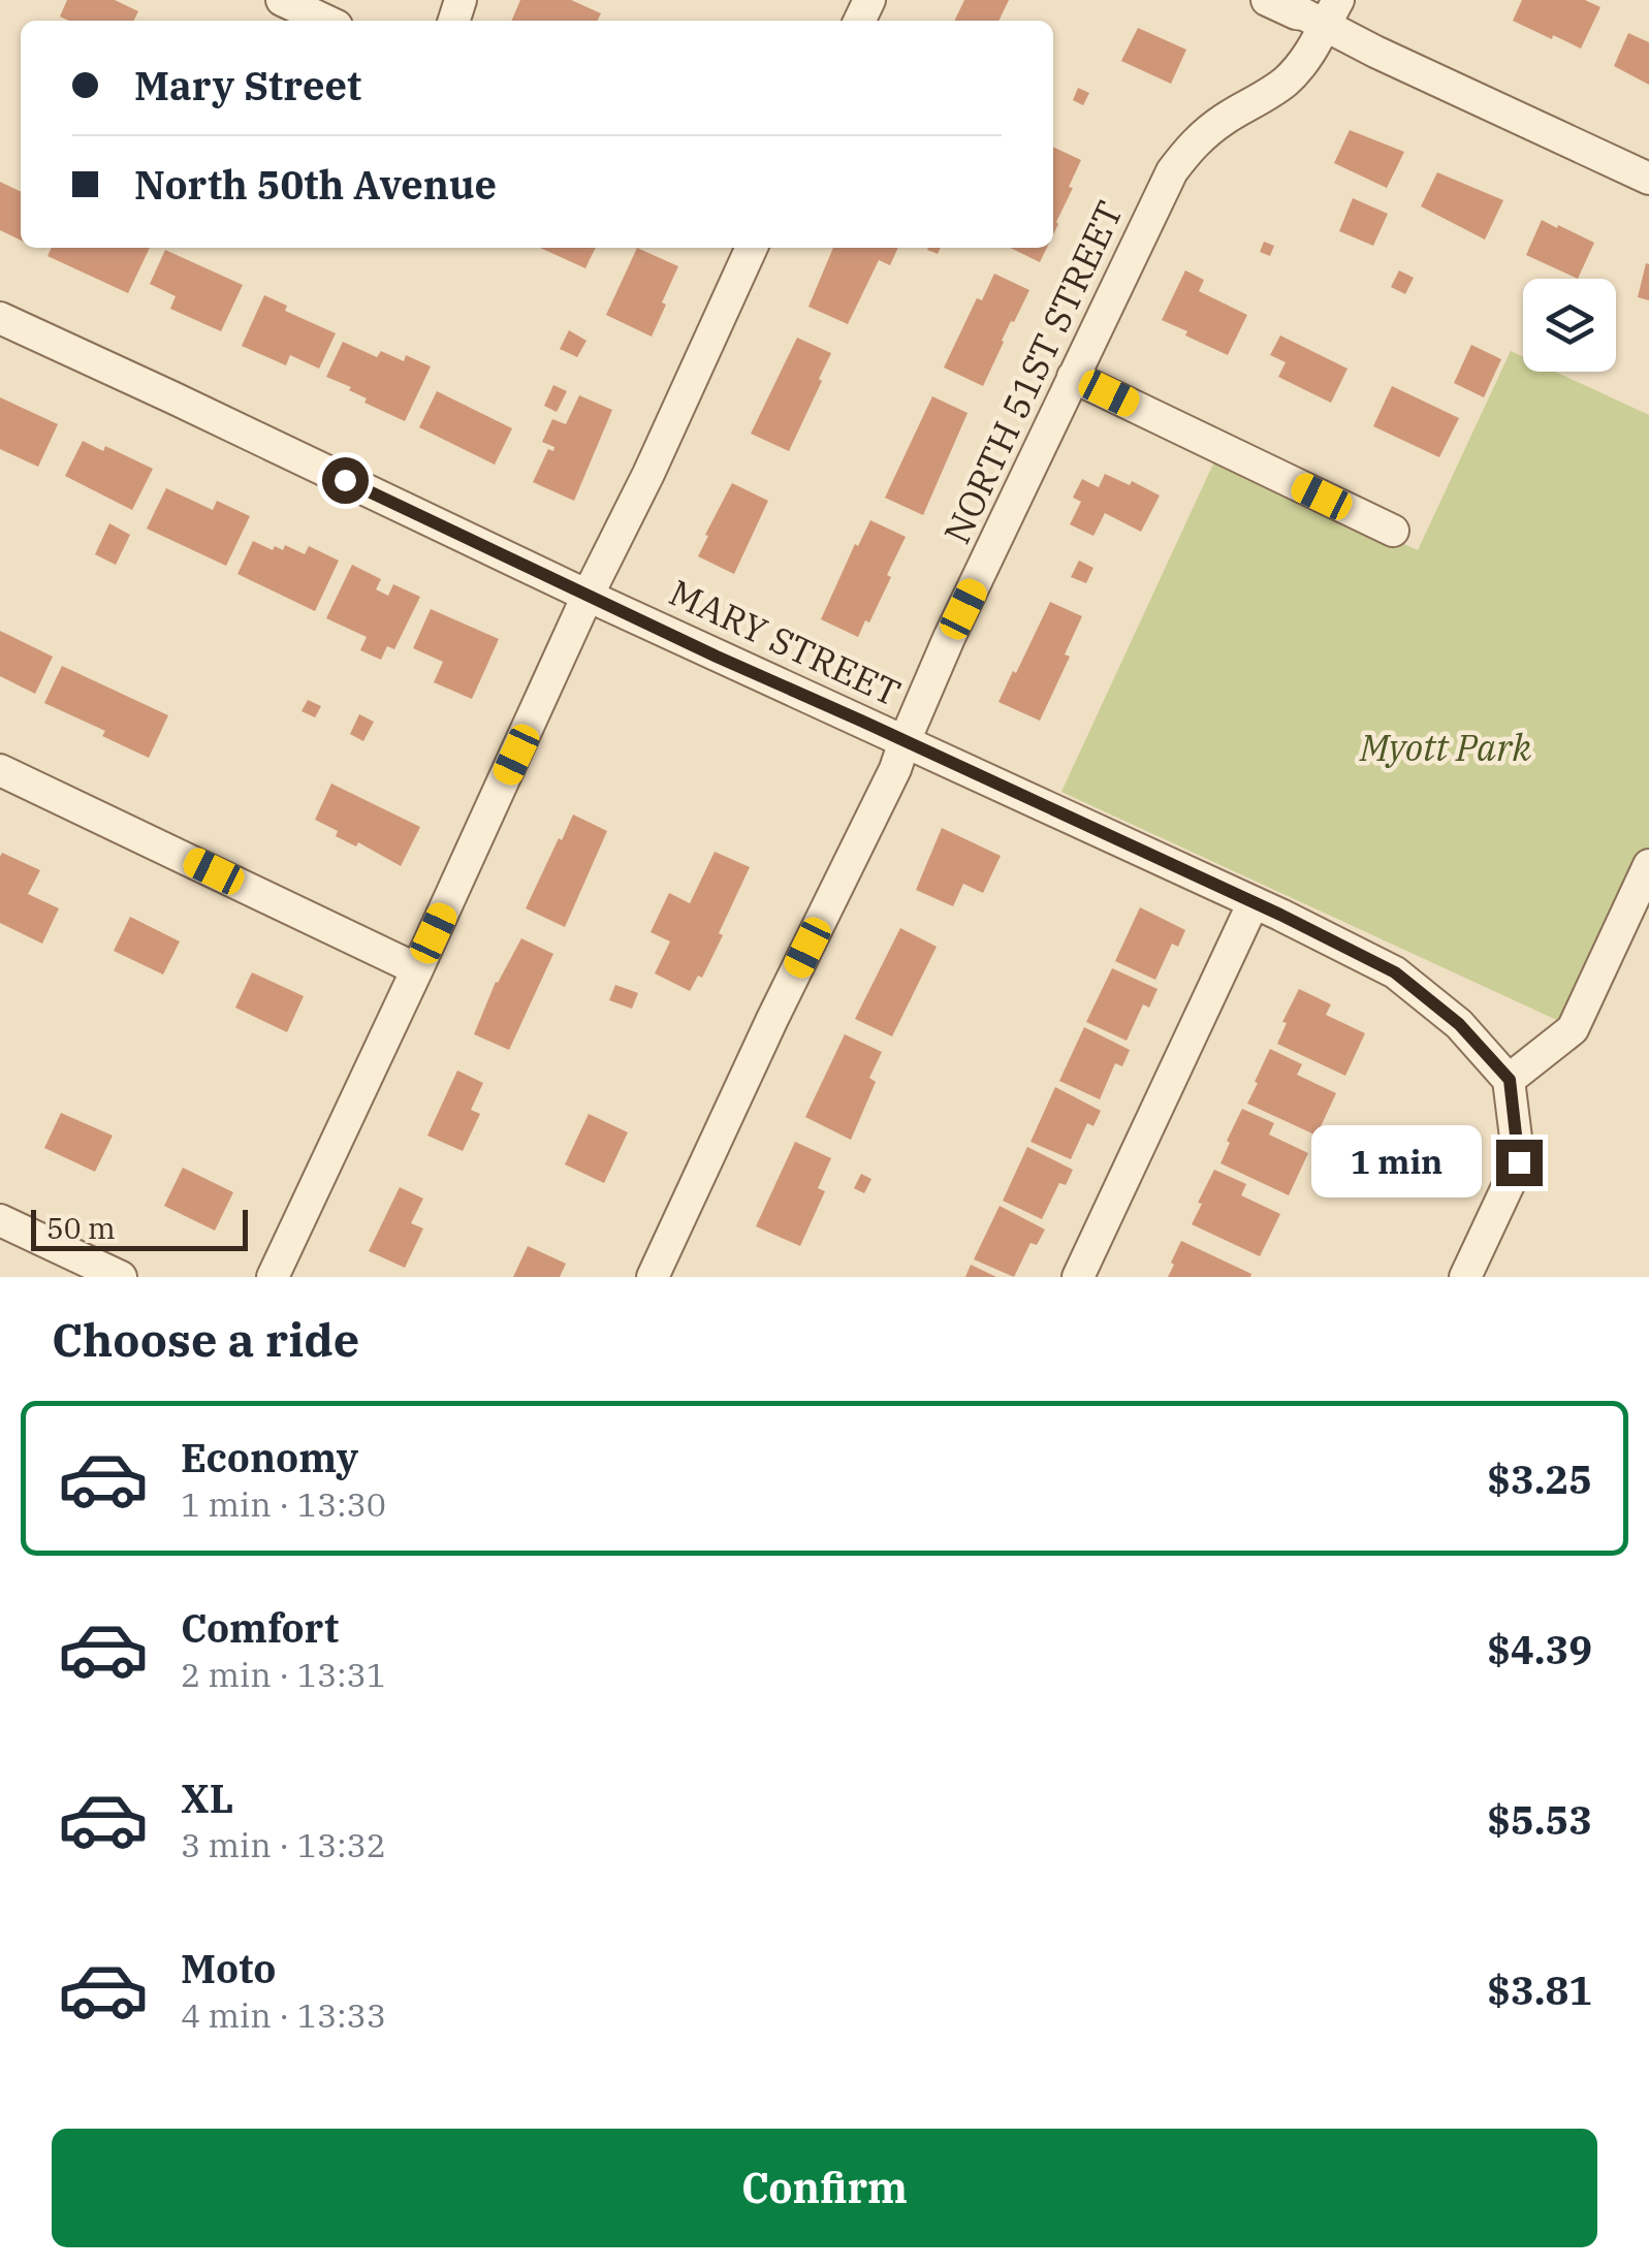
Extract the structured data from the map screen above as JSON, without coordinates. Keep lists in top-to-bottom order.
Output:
{
  "streets": {
    "street": ["NORTH 51ST STREET", "MARY STREET"]
  },
  "crossings": [
    ["NORTH 51ST STREET", "MARY STREET"]
  ],
  "parks": ["Myott Park"],
  "scale_bar": "50 m",
  "page": {
    "banner": ["Mary Street", "North 50th Avenue"],
    "bubble": "1 min",
    "scale": "50 m",
    "heading": "Choose a ride",
    "list": [
      {
        "name": "Economy",
        "note": "1 min · 13:30",
        "value": "$3.25"
      },
      {
        "name": "Comfort",
        "note": "2 min · 13:31",
        "value": "$4.39"
      },
      {
        "name": "XL",
        "note": "3 min · 13:32",
        "value": "$5.53"
      },
      {
        "name": "Moto",
        "note": "4 min · 13:33",
        "value": "$3.81"
      }
    ],
    "buttons": "Confirm"
  }
}
